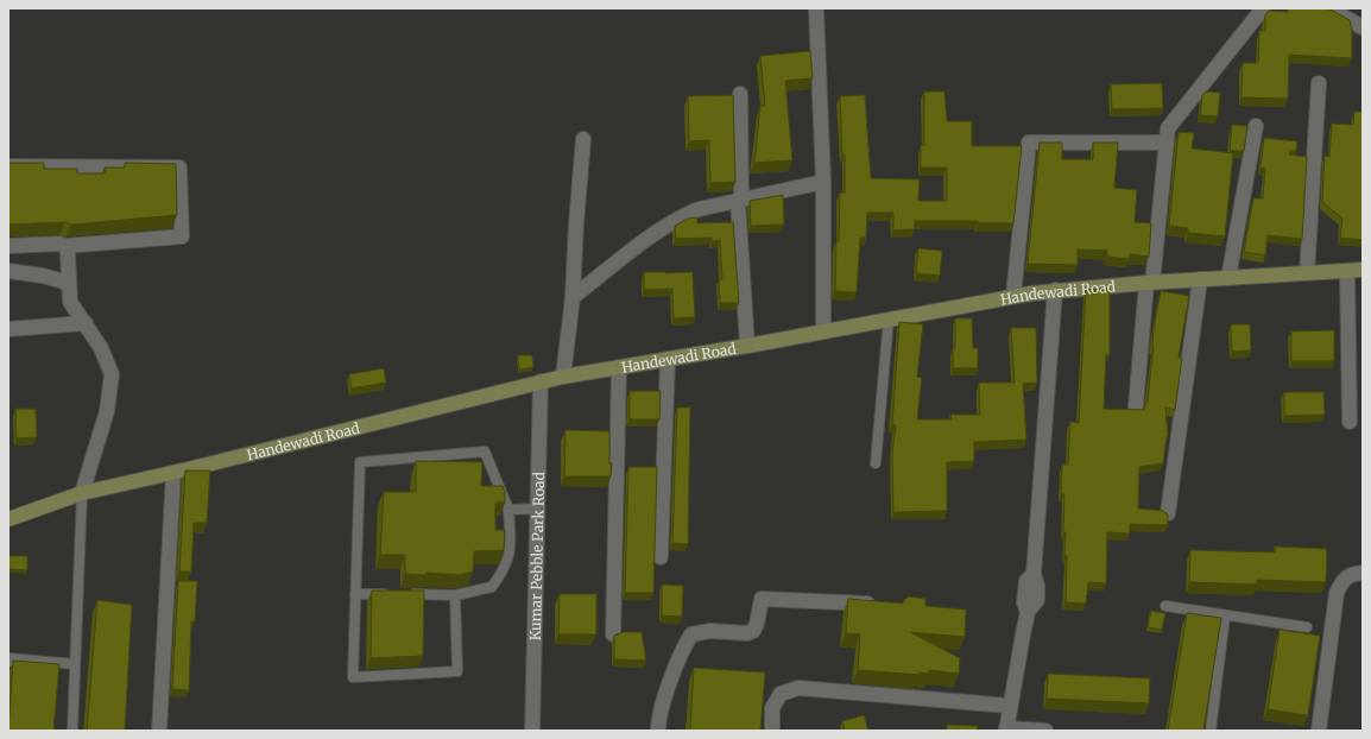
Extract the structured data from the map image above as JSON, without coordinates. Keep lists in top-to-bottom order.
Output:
{
  "streets": {
    "main road": ["Handewadi Road"],
    "street": ["Kumar Pebble Park Road"]
  },
  "crossings": [
    ["Handewadi Road", "Kumar Pebble Park Road"]
  ]
}
